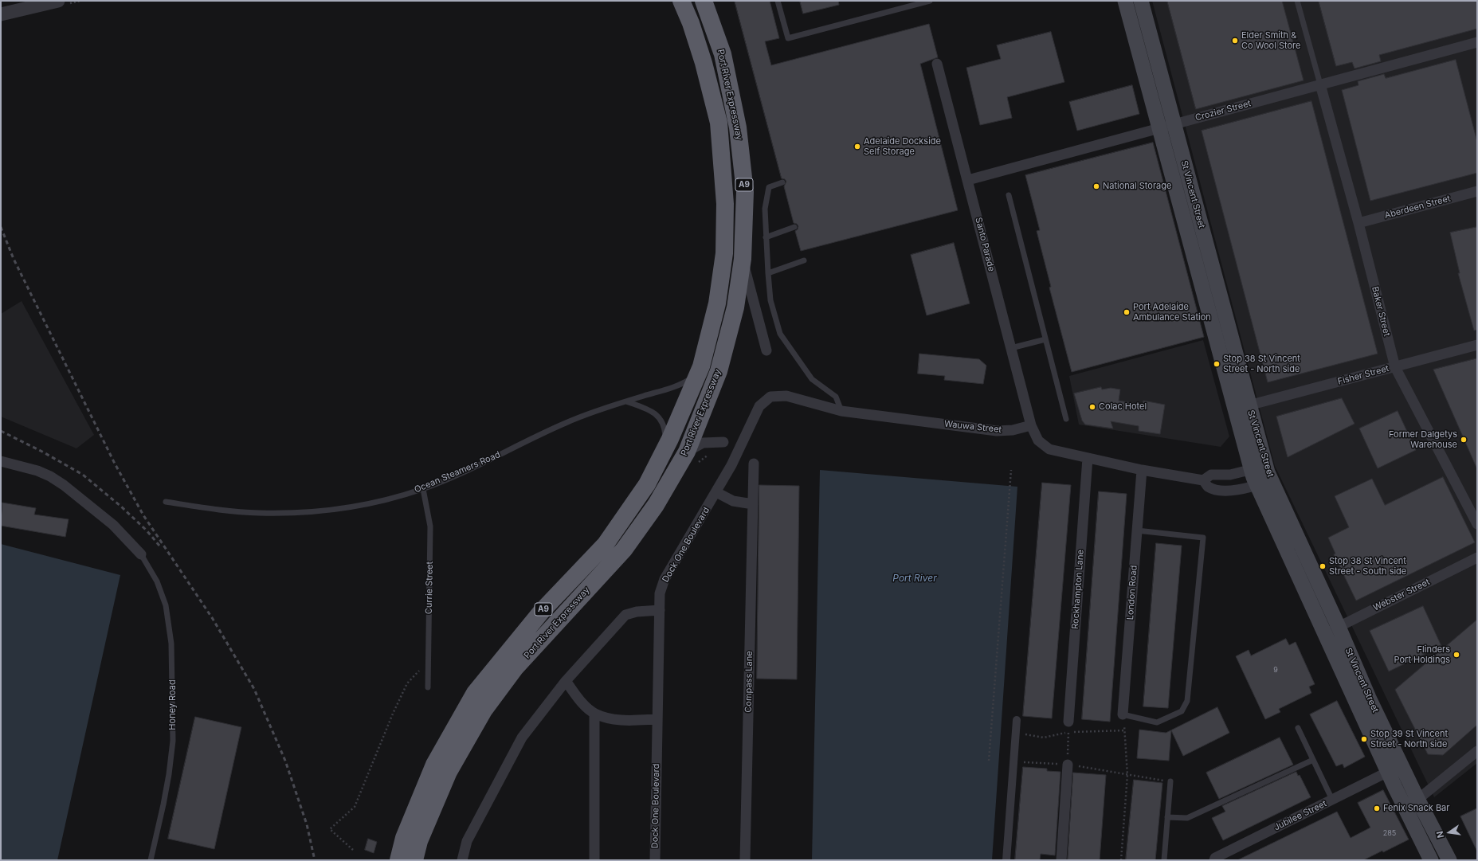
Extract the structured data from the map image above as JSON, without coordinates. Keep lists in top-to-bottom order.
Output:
{
  "streets": {
    "highway": ["Port River Expressway", "A9"],
    "main road": ["St Vincent Street"],
    "street": [
      "Crozier Street",
      "Aberdeen Street",
      "Santo Parade",
      "Baker Street",
      "Fisher Street",
      "Wauwa Street",
      "Dock One Boulevard",
      "Rockhampton Lane",
      "London Road",
      "Webster Street",
      "Compass Lane",
      "Jubilee Street"
    ],
    "lane": ["Ocean Steamers Road", "Currie Street", "Honey Road"]
  },
  "crossings": [
    ["Port River Expressway", "Ocean Steamers Road"],
    ["Crozier Street", "St Vincent Street"],
    ["Crozier Street", "Santo Parade"],
    ["Crozier Street", "Baker Street"],
    ["St Vincent Street", "Fisher Street"],
    ["St Vincent Street", "Webster Street"],
    ["St Vincent Street", "Jubilee Street"],
    ["Aberdeen Street", "Baker Street"],
    ["Santo Parade", "Wauwa Street"],
    ["Baker Street", "Fisher Street"],
    ["Wauwa Street", "Dock One Boulevard"],
    ["Ocean Steamers Road", "Currie Street"]
  ],
  "water": ["Port River"],
  "places": [
    "Elder Smith & Co Wool Store",
    "Adelaide Dockside Self Storage",
    "National Storage",
    "Port Adelaide Ambulance Station",
    "Stop 38 St Vincent Street - North side",
    "Colac Hotel",
    "Former Dalgetys Warehouse",
    "Stop 38 St Vincent Street - South side",
    "Flinders Port Holdings",
    "Stop 39 St Vincent Street - North side",
    "Fenix Snack Bar"
  ],
  "house_numbers": ["9", "285"],
  "north": "left"
}
